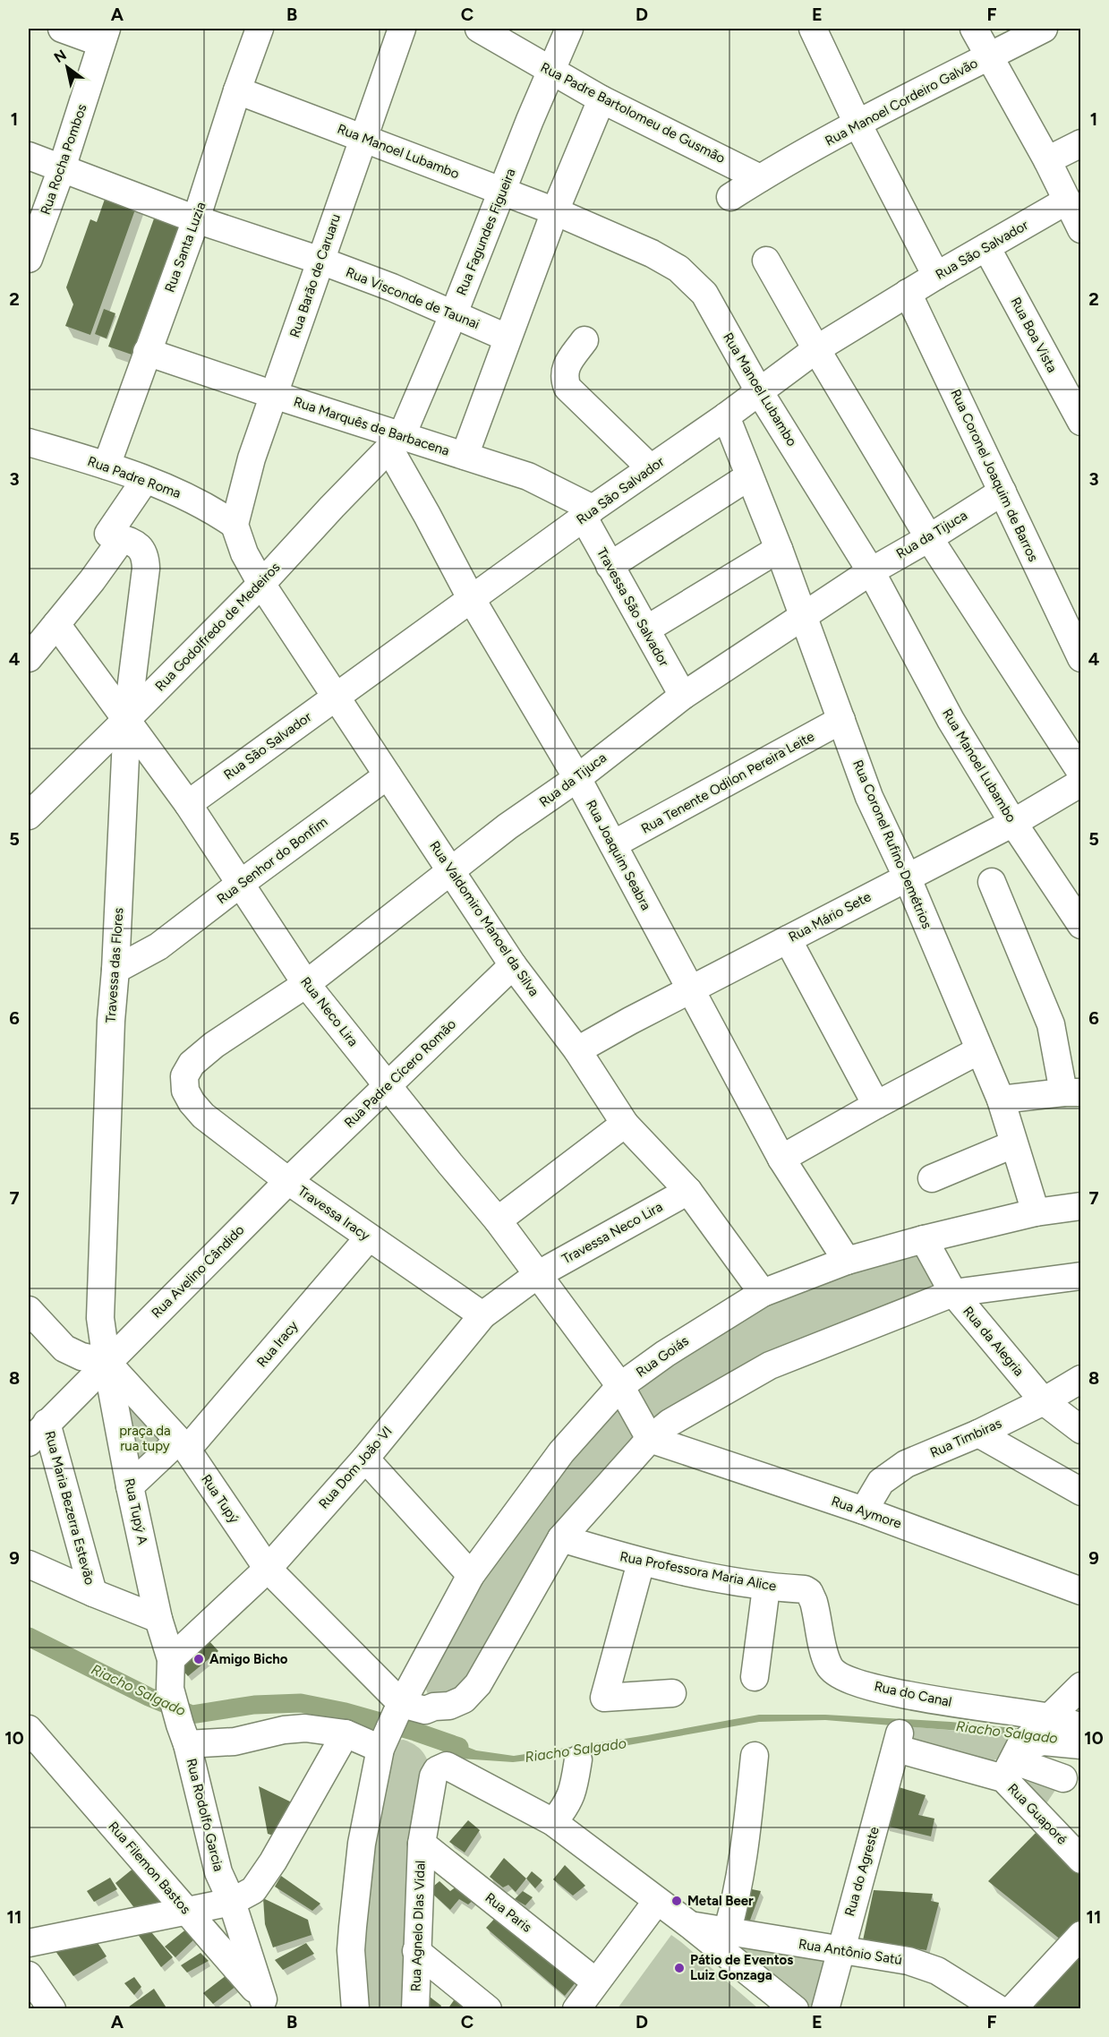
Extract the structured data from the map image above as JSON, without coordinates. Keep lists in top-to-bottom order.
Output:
{
  "streets": {
    "street": [
      "Rua Manoel Cordeiro Galvão",
      "Rua Padre Bartolomeu de Gusmão",
      "Rua Manoel Lubambo",
      "Rua Rocha Pombos",
      "Rua Fagundes Figueira",
      "Rua Santa Luzia",
      "Rua São Salvador",
      "Rua Barão de Caruaru",
      "Rua Visconde de Taunai",
      "Rua Boa Vista",
      "Rua Marquês de Barbacena",
      "Rua Coronel Joaquim de Barros",
      "Rua Padre Roma",
      "Rua da Tijuca",
      "Travessa São Salvador",
      "Rua Godolfredo de Medeiros",
      "Rua Tenente Odilon Pereira Leite",
      "Rua Coronel Rufino Demétrios",
      "Rua Joaquim Seabra",
      "Rua Senhor do Bonfim",
      "Rua Mário Sete",
      "Rua Valdomiro Manoel da Silva",
      "Travessa das Flores",
      "Rua Neco Lira",
      "Rua Padre Cícero Romão",
      "Travessa Iracy",
      "Travessa Neco Lira",
      "Rua Avelino Cândido",
      "Rua da Alegria",
      "Rua Iracy",
      "Rua Goiás",
      "Rua Timbiras",
      "Rua Dom João VI",
      "Rua Tupý",
      "Rua Maria Bezerra Estevão",
      "Rua Tupý A",
      "Rua Aymore",
      "Rua Professora Maria Alice",
      "Rua do Canal",
      "Rua Guaporé",
      "Rua Rodolfo Garcia",
      "Rua Filemon Bastos",
      "Rua do Agreste",
      "Rua Paris",
      "Rua Agnelo DIas Vidal",
      "Rua Antônio Satú"
    ]
  },
  "crossings": [
    ["Rua Manoel Cordeiro Galvão", "Rua Padre Bartolomeu de Gusmão"],
    ["Rua Padre Bartolomeu de Gusmão", "Rua Fagundes Figueira"],
    ["Rua Manoel Lubambo", "Rua Fagundes Figueira"],
    ["Rua Manoel Lubambo", "Rua Santa Luzia"],
    ["Rua Manoel Lubambo", "Rua São Salvador"],
    ["Rua Manoel Lubambo", "Rua Barão de Caruaru"],
    ["Rua Manoel Lubambo", "Rua da Tijuca"],
    ["Rua Manoel Lubambo", "Rua Mário Sete"],
    ["Rua Rocha Pombos", "Rua Visconde de Taunai"],
    ["Rua Fagundes Figueira", "Rua Visconde de Taunai"],
    ["Rua Fagundes Figueira", "Rua Marquês de Barbacena"],
    ["Rua Fagundes Figueira", "Rua Godolfredo de Medeiros"],
    ["Rua Fagundes Figueira", "Rua Joaquim Seabra"],
    ["Rua Santa Luzia", "Rua Visconde de Taunai"],
    ["Rua Santa Luzia", "Rua Marquês de Barbacena"],
    ["Rua Santa Luzia", "Rua Padre Roma"],
    ["Rua São Salvador", "Rua Boa Vista"],
    ["Rua São Salvador", "Rua Marquês de Barbacena"],
    ["Rua São Salvador", "Rua Coronel Joaquim de Barros"],
    ["Rua São Salvador", "Travessa São Salvador"],
    ["Rua São Salvador", "Rua Coronel Rufino Demétrios"],
    ["Rua São Salvador", "Rua Joaquim Seabra"],
    ["Rua São Salvador", "Rua Valdomiro Manoel da Silva"],
    ["Rua São Salvador", "Rua Neco Lira"],
    ["Rua Barão de Caruaru", "Rua Visconde de Taunai"],
    ["Rua Barão de Caruaru", "Rua Marquês de Barbacena"],
    ["Rua Barão de Caruaru", "Rua Padre Roma"],
    ["Rua Barão de Caruaru", "Rua Valdomiro Manoel da Silva"],
    ["Rua Marquês de Barbacena", "Travessa São Salvador"],
    ["Rua Marquês de Barbacena", "Rua Godolfredo de Medeiros"],
    ["Rua Marquês de Barbacena", "Rua Joaquim Seabra"],
    ["Rua Coronel Joaquim de Barros", "Rua da Tijuca"],
    ["Rua Padre Roma", "Rua Valdomiro Manoel da Silva"],
    ["Rua da Tijuca", "Travessa São Salvador"],
    ["Rua da Tijuca", "Rua Coronel Rufino Demétrios"],
    ["Rua da Tijuca", "Rua Joaquim Seabra"],
    ["Rua da Tijuca", "Rua Valdomiro Manoel da Silva"],
    ["Rua da Tijuca", "Rua Neco Lira"],
    ["Rua da Tijuca", "Travessa Iracy"],
    ["Rua Godolfredo de Medeiros", "Rua Joaquim Seabra"],
    ["Rua Godolfredo de Medeiros", "Rua Valdomiro Manoel da Silva"],
    ["Rua Godolfredo de Medeiros", "Travessa das Flores"],
    ["Rua Godolfredo de Medeiros", "Rua Neco Lira"],
    ["Rua Tenente Odilon Pereira Leite", "Rua Coronel Rufino Demétrios"],
    ["Rua Tenente Odilon Pereira Leite", "Rua Joaquim Seabra"],
    ["Rua Coronel Rufino Demétrios", "Rua Mário Sete"],
    ["Rua Coronel Rufino Demétrios", "Rua Goiás"],
    ["Rua Joaquim Seabra", "Rua Mário Sete"],
    ["Rua Joaquim Seabra", "Rua Goiás"],
    ["Rua Senhor do Bonfim", "Rua Valdomiro Manoel da Silva"],
    ["Rua Senhor do Bonfim", "Travessa das Flores"],
    ["Rua Senhor do Bonfim", "Rua Neco Lira"],
    ["Rua Mário Sete", "Rua Valdomiro Manoel da Silva"],
    ["Rua Valdomiro Manoel da Silva", "Rua Padre Cícero Romão"],
    ["Rua Valdomiro Manoel da Silva", "Travessa Neco Lira"],
    ["Rua Valdomiro Manoel da Silva", "Rua Goiás"],
    ["Travessa das Flores", "Rua Neco Lira"],
    ["Travessa das Flores", "Rua Avelino Cândido"],
    ["Travessa das Flores", "Rua Tupý"],
    ["Travessa das Flores", "Rua Tupý A"],
    ["Rua Neco Lira", "Rua Padre Cícero Romão"],
    ["Rua Neco Lira", "Travessa Neco Lira"],
    ["Rua Neco Lira", "Rua Goiás"],
    ["Rua Neco Lira", "Rua Dom João VI"],
    ["Rua Neco Lira", "Rua Aymore"],
    ["Rua Padre Cícero Romão", "Travessa Iracy"],
    ["Rua Padre Cícero Romão", "Rua Avelino Cândido"],
    ["Travessa Iracy", "Rua Avelino Cândido"],
    ["Travessa Iracy", "Rua Iracy"],
    ["Travessa Iracy", "Rua Dom João VI"],
    ["Travessa Neco Lira", "Rua Dom João VI"],
    ["Rua Avelino Cândido", "Rua Tupý"],
    ["Rua Avelino Cândido", "Rua Maria Bezerra Estevão"],
    ["Rua Avelino Cândido", "Rua Tupý A"],
    ["Rua da Alegria", "Rua Goiás"],
    ["Rua da Alegria", "Rua Timbiras"],
    ["Rua Iracy", "Rua Tupý"],
    ["Rua Iracy", "Rua Tupý A"],
    ["Rua Goiás", "Rua Tupý"],
    ["Rua Timbiras", "Rua Aymore"],
    ["Rua Dom João VI", "Rua Tupý"],
    ["Rua Dom João VI", "Rua Tupý A"],
    ["Rua Dom João VI", "Rua Rodolfo Garcia"],
    ["Rua Tupý", "Rua Tupý A"],
    ["Rua Tupý A", "Rua Rodolfo Garcia"],
    ["Rua Professora Maria Alice", "Rua do Canal"],
    ["Rua Guaporé", "Rua do Agreste"],
    ["Rua Rodolfo Garcia", "Rua Filemon Bastos"],
    ["Rua do Agreste", "Rua Antônio Satú"],
    ["Rua Paris", "Rua Agnelo DIas Vidal"]
  ],
  "water": ["Riacho Salgado"],
  "parks": ["praça da rua tupy"],
  "places": ["Amigo Bicho", "Metal Beer", "Pátio de Eventos Luiz Gonzaga"],
  "north": "top left",
  "grid": {
    "columns": [
      "A",
      "B",
      "C",
      "D",
      "E",
      "F"
    ],
    "rows": [
      "1",
      "2",
      "3",
      "4",
      "5",
      "6",
      "7",
      "8",
      "9",
      "10",
      "11"
    ]
  }
}
